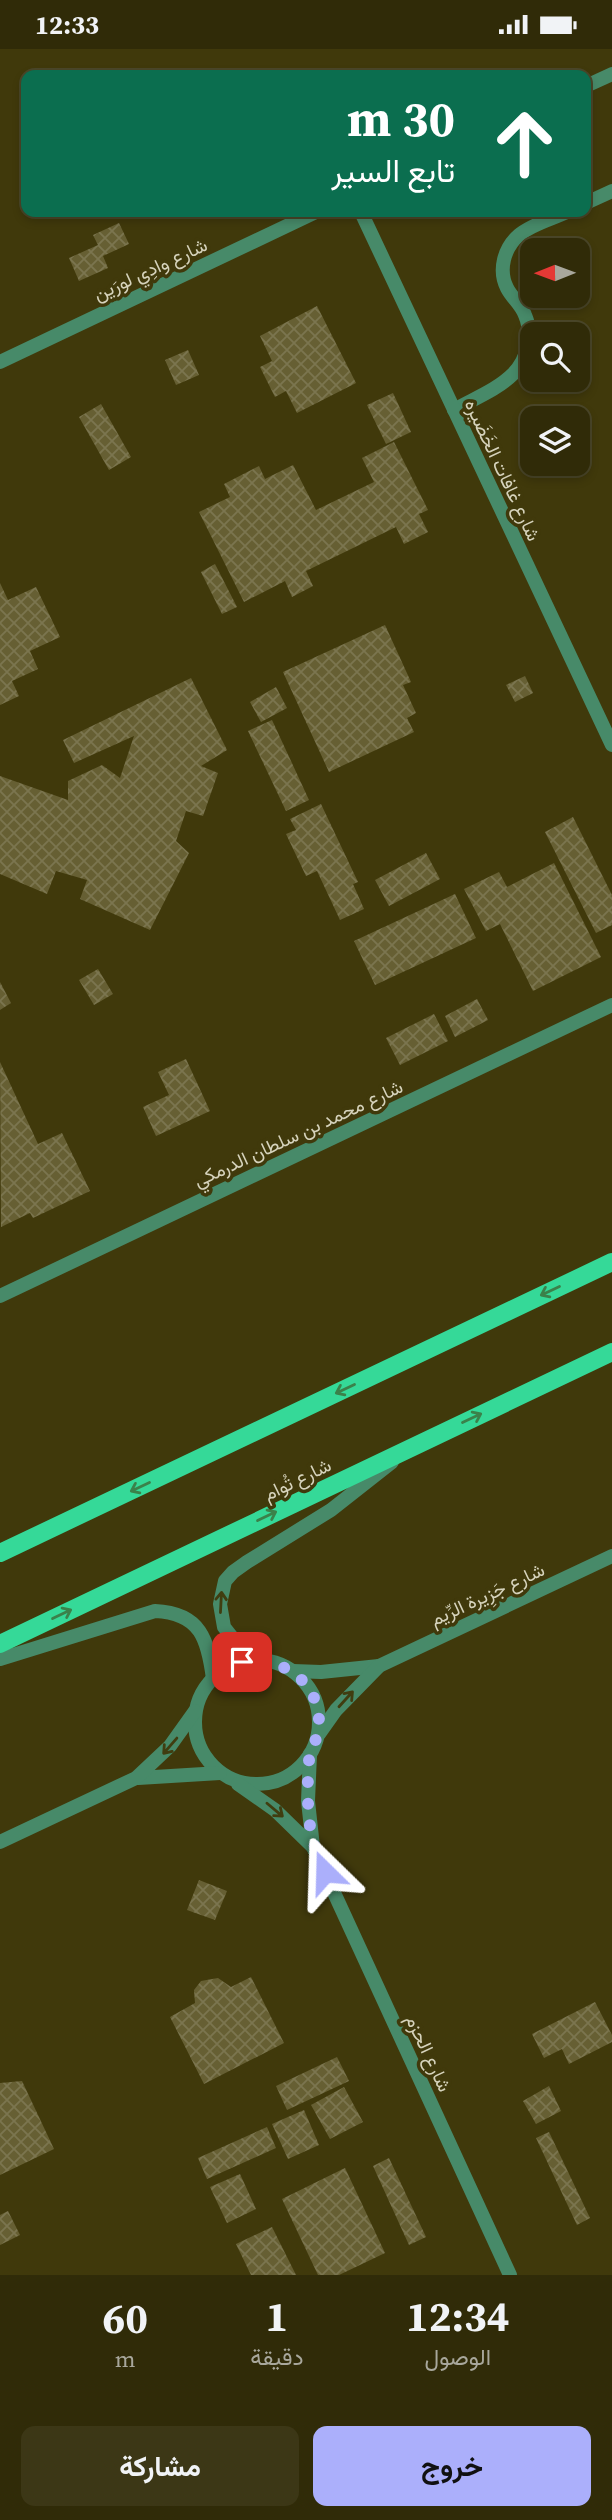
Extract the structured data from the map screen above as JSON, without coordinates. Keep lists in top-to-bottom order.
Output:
{
  "streets": {
    "main road": ["شارع تُوام"],
    "street": [
      "شارع وادِي لورَين",
      "شارع غافات الخَضَيره",
      "شارع محمد بن سلطان الدرمكي",
      "شارع جَزِيرة الرِّيم",
      "شارع الحزم"
    ]
  },
  "crossings": [
    ["شارع جَزِيرة الرِّيم", "شارع الحزم"]
  ],
  "north": "left",
  "page": {
    "status": "12:33",
    "turn": ["30 m", "تابع السير"],
    "eta": [
      "12:34",
      "الوصول",
      "1",
      "دقيقة",
      "60",
      "m"
    ],
    "buttons": ["خروج", "مشاركة"]
  }
}
